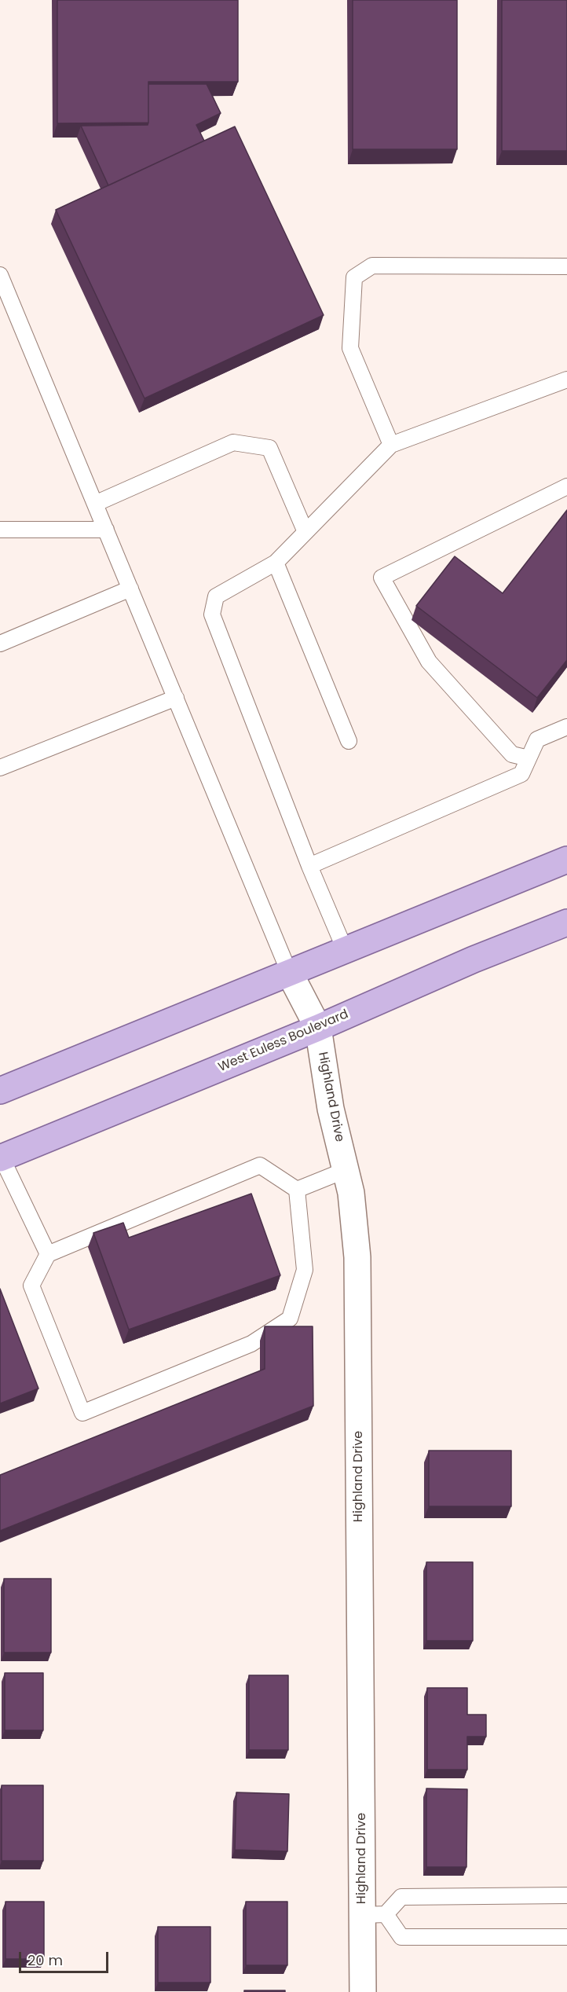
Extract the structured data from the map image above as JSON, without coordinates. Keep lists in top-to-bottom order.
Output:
{
  "streets": {
    "main road": ["West Euless Boulevard"],
    "street": ["Highland Drive"]
  },
  "crossings": [
    ["West Euless Boulevard", "Highland Drive"]
  ],
  "scale_bar": "20 m"
}
